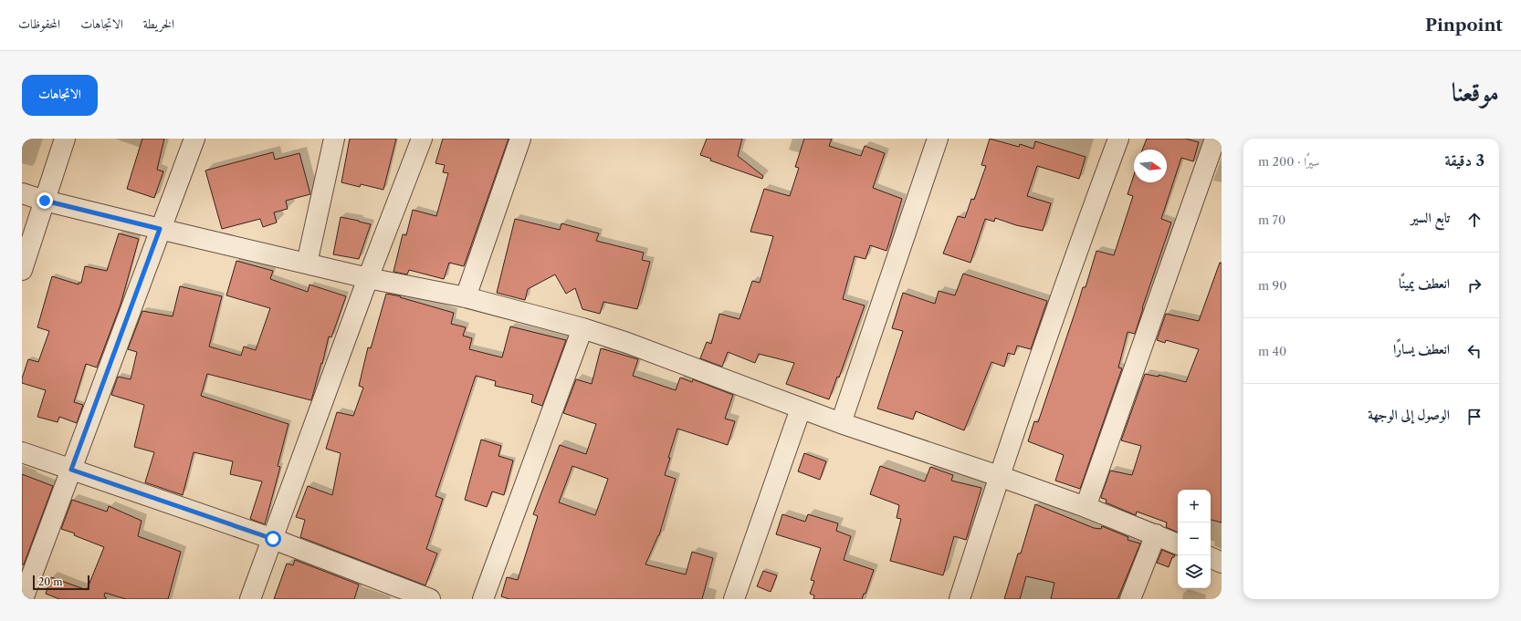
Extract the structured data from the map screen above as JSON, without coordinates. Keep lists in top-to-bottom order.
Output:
{
  "scale_bar": "20 m",
  "north": "right",
  "page": {
    "header": "Pinpoint",
    "nav": ["الخريطة", "الاتجاهات", "المحفوظات"],
    "title": "موقعنا",
    "buttons": "الاتجاهات",
    "heading": ["3 دقيقة", "سيرًا · 200 m"],
    "list": [
      ["تابع السير", "70 m"],
      ["انعطف يمينًا", "90 m"],
      ["انعطف يسارًا", "40 m"],
      "الوصول إلى الوجهة"
    ],
    "map_buttons": ["+", "−"],
    "scale": "20 m"
  }
}
